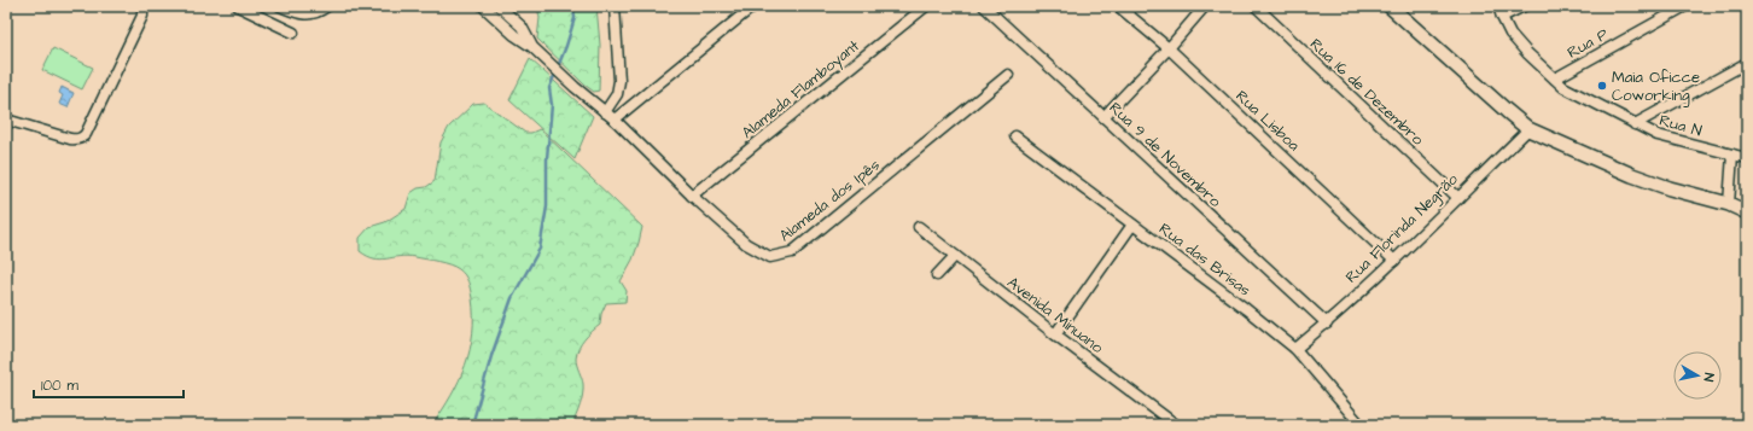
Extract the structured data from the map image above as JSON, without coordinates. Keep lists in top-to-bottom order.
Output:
{
  "streets": {
    "street": [
      "Rua P",
      "Alameda Flamboyant",
      "Rua 16 de Dezembro",
      "Rua Lisboa",
      "Rua N",
      "Rua 9 de Novembro",
      "Alameda dos Ipês",
      "Rua Florinda Negrão",
      "Rua das Brisas",
      "Avenida Minuano"
    ]
  },
  "crossings": [
    ["Rua P", "Rua N"],
    ["Alameda Flamboyant", "Alameda dos Ipês"],
    ["Rua 16 de Dezembro", "Rua Florinda Negrão"],
    ["Rua Lisboa", "Rua Florinda Negrão"],
    ["Rua 9 de Novembro", "Rua Florinda Negrão"],
    ["Rua Florinda Negrão", "Rua das Brisas"]
  ],
  "places": ["Maia Oficce Coworking"],
  "scale_bar": "100 m",
  "north": "right"
}
